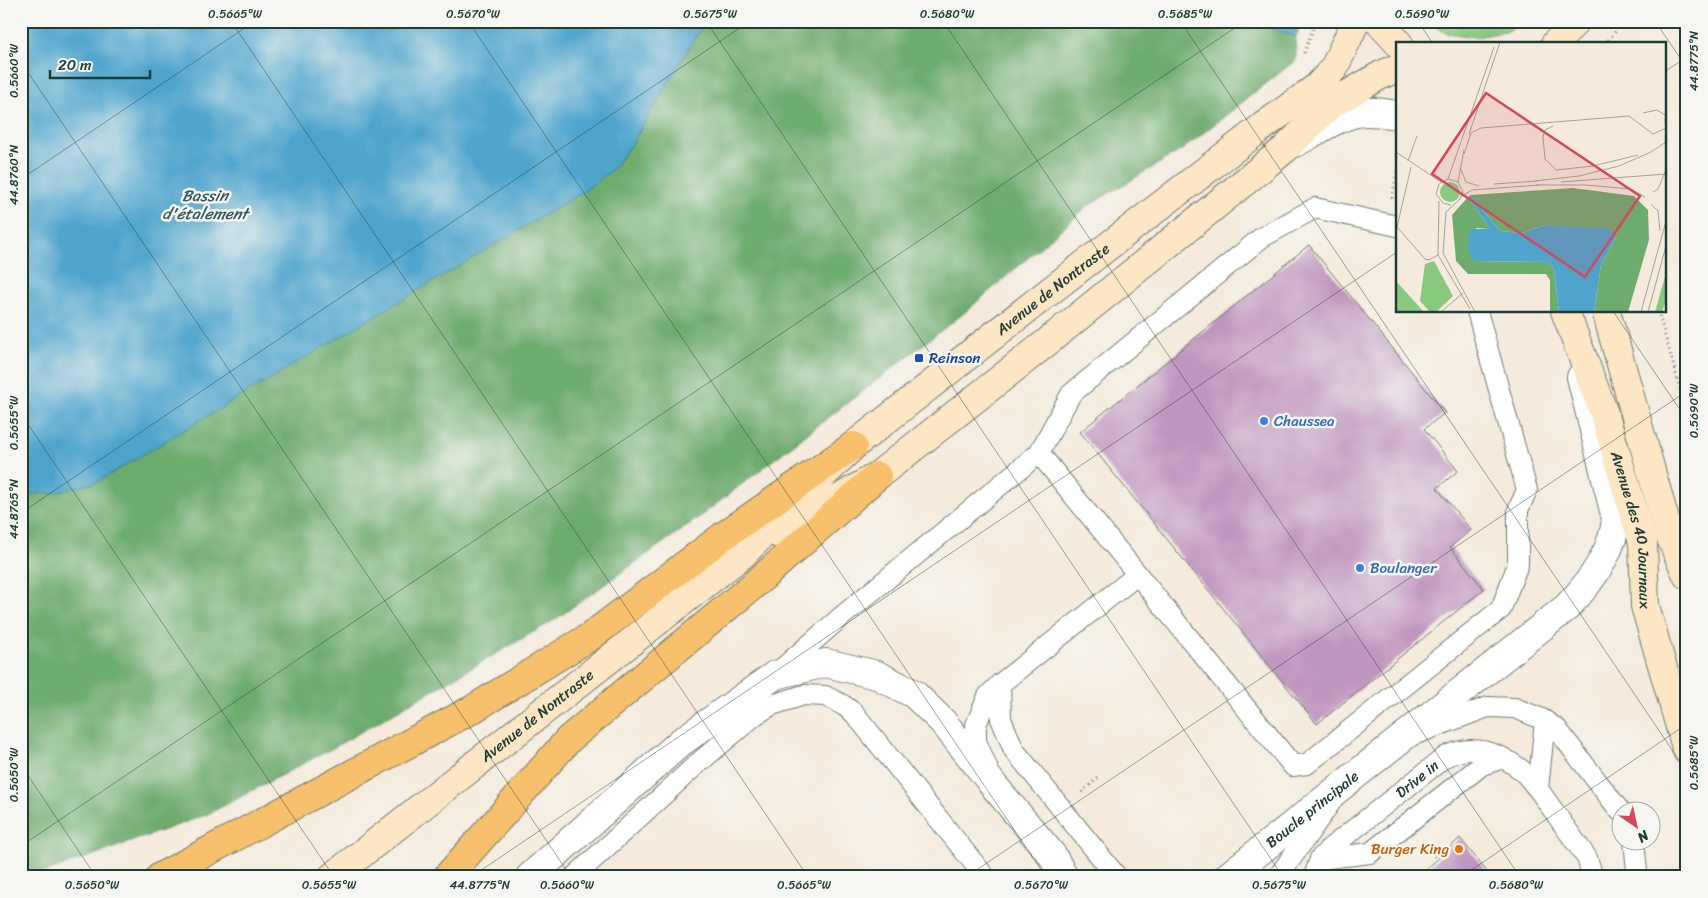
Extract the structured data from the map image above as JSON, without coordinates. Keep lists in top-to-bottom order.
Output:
{
  "streets": {
    "street": ["Avenue de Nontraste", "Avenue des 40 Journaux", "Boucle principale"],
    "lane": ["Drive in"]
  },
  "crossings": [
    ["Avenue des 40 Journaux", "Boucle principale"]
  ],
  "water": ["Bassin d'étalement"],
  "places": {
    "transit": ["Reinson"],
    "other": ["Chaussea", "Boulanger", "Burger King"]
  },
  "scale_bar": "20 m",
  "north": "bottom right",
  "coordinates": [
    "0.5665°W",
    "0.5670°W",
    "0.5675°W",
    "0.5680°W",
    "0.5685°W",
    "0.5690°W",
    "44.8775°N",
    "0.5660°W",
    "44.8760°N",
    "0.5655°W",
    "44.8765°N",
    "0.5650°W"
  ]
}
